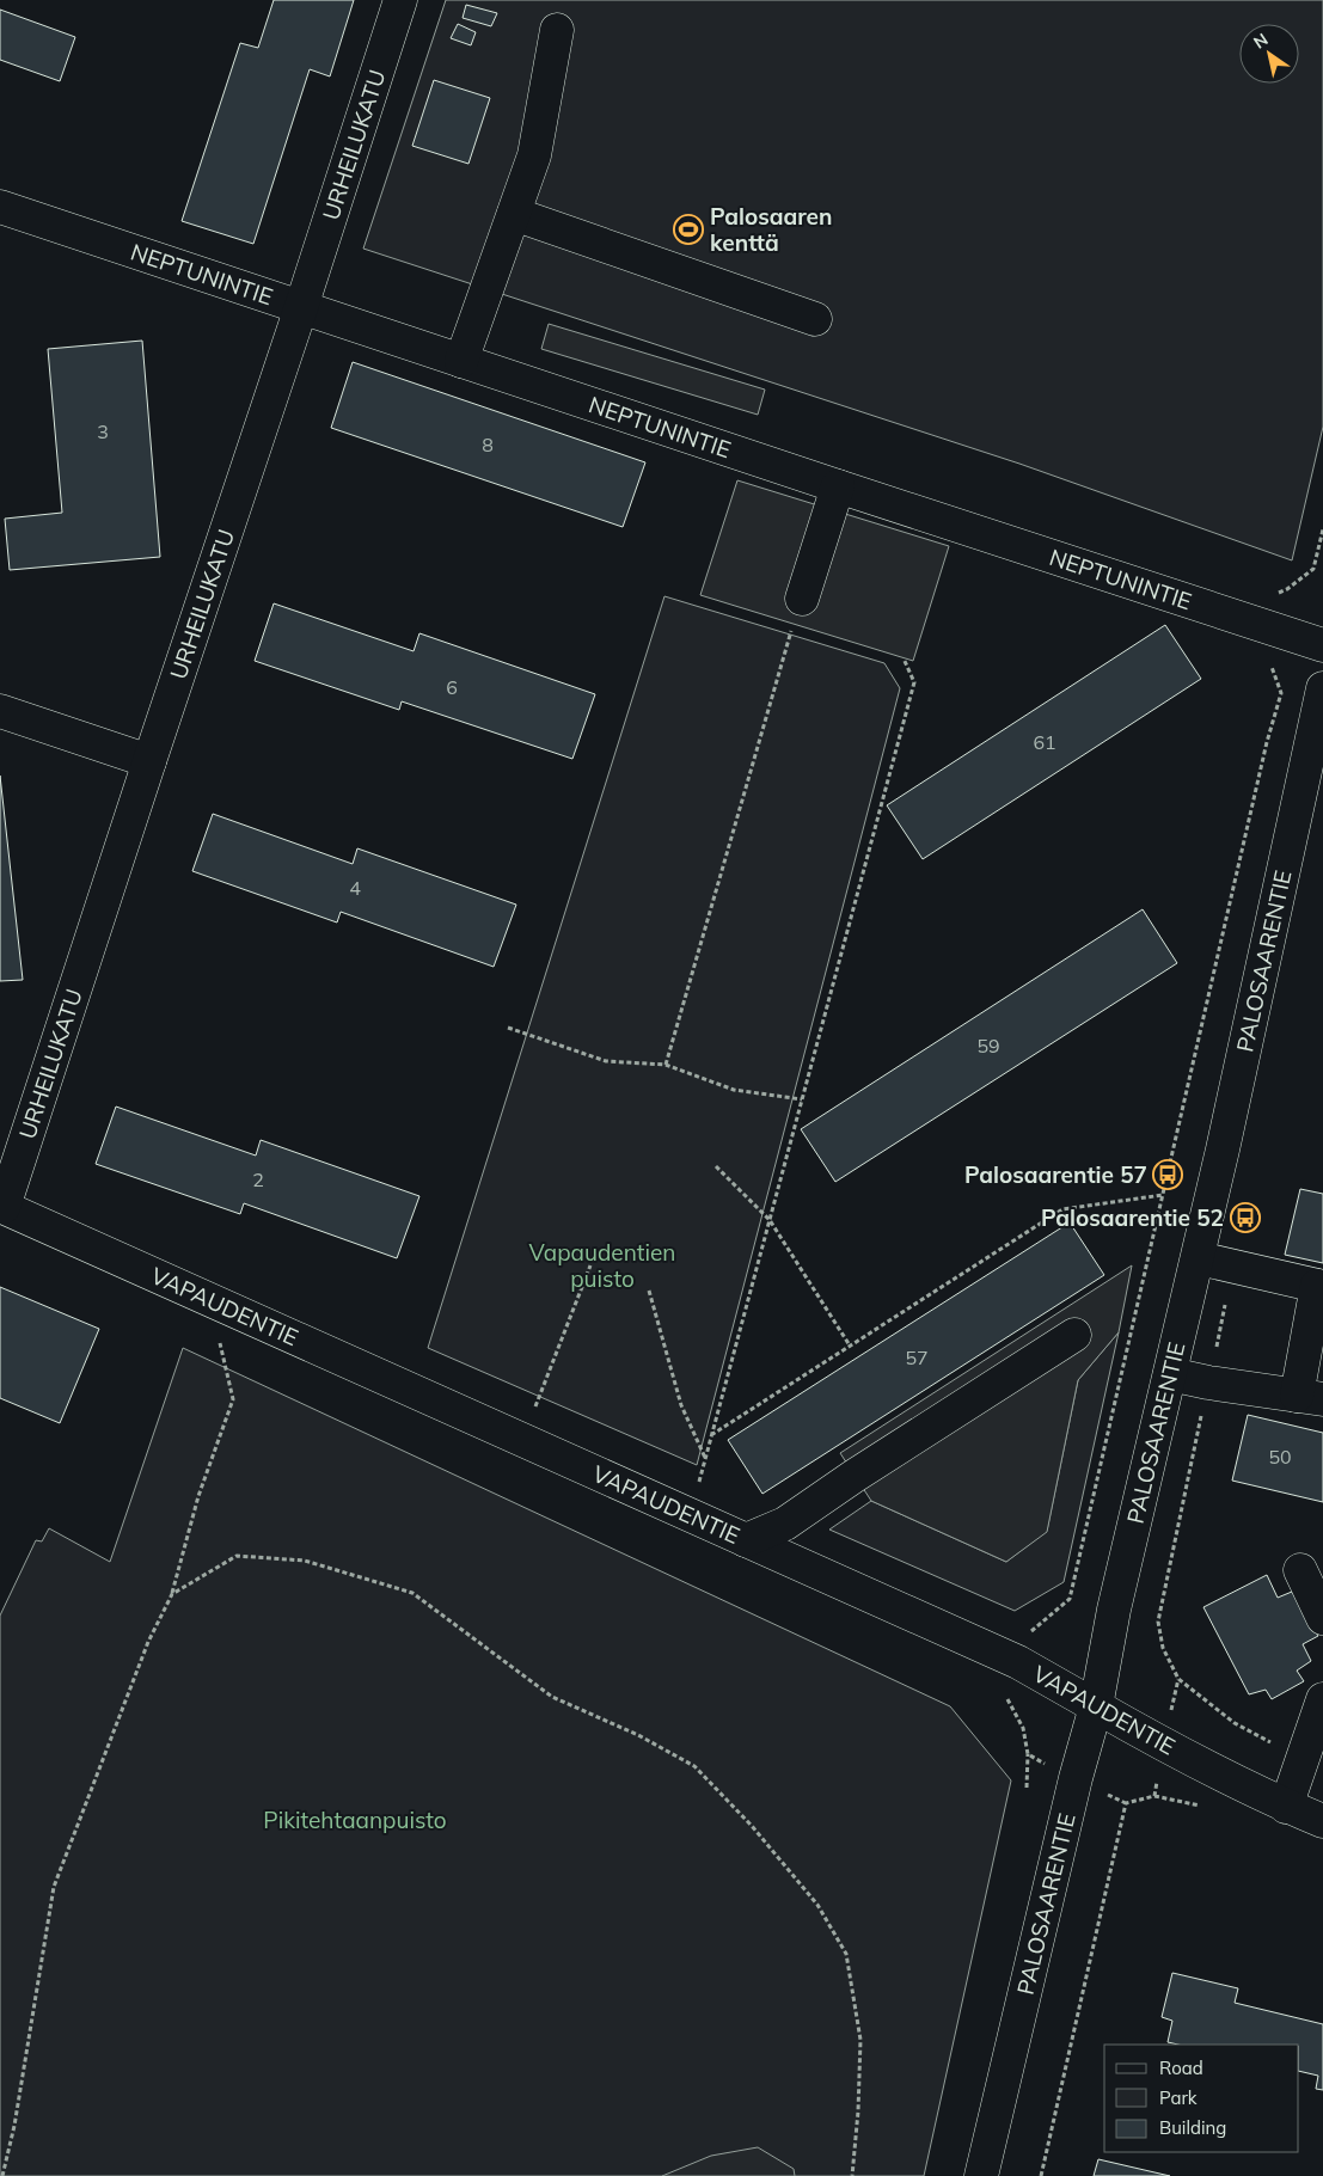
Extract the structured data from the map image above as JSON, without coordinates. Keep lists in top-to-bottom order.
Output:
{
  "streets": {
    "street": [
      "URHEILUKATU",
      "NEPTUNINTIE",
      "PALOSAARENTIE",
      "VAPAUDENTIE"
    ]
  },
  "crossings": [
    ["URHEILUKATU", "NEPTUNINTIE"],
    ["URHEILUKATU", "VAPAUDENTIE"],
    ["PALOSAARENTIE", "VAPAUDENTIE"]
  ],
  "parks": ["Vapaudentien puisto", "Pikitehtaanpuisto"],
  "places": {
    "sports": ["Palosaaren kenttä"],
    "bus stop": ["Palosaarentie 57", "Palosaarentie 52"]
  },
  "house_numbers": [
    "3",
    "8",
    "6",
    "61",
    "4",
    "59",
    "2",
    "57",
    "50"
  ],
  "legend": ["Road", "Park", "Building"],
  "north": "top left"
}
